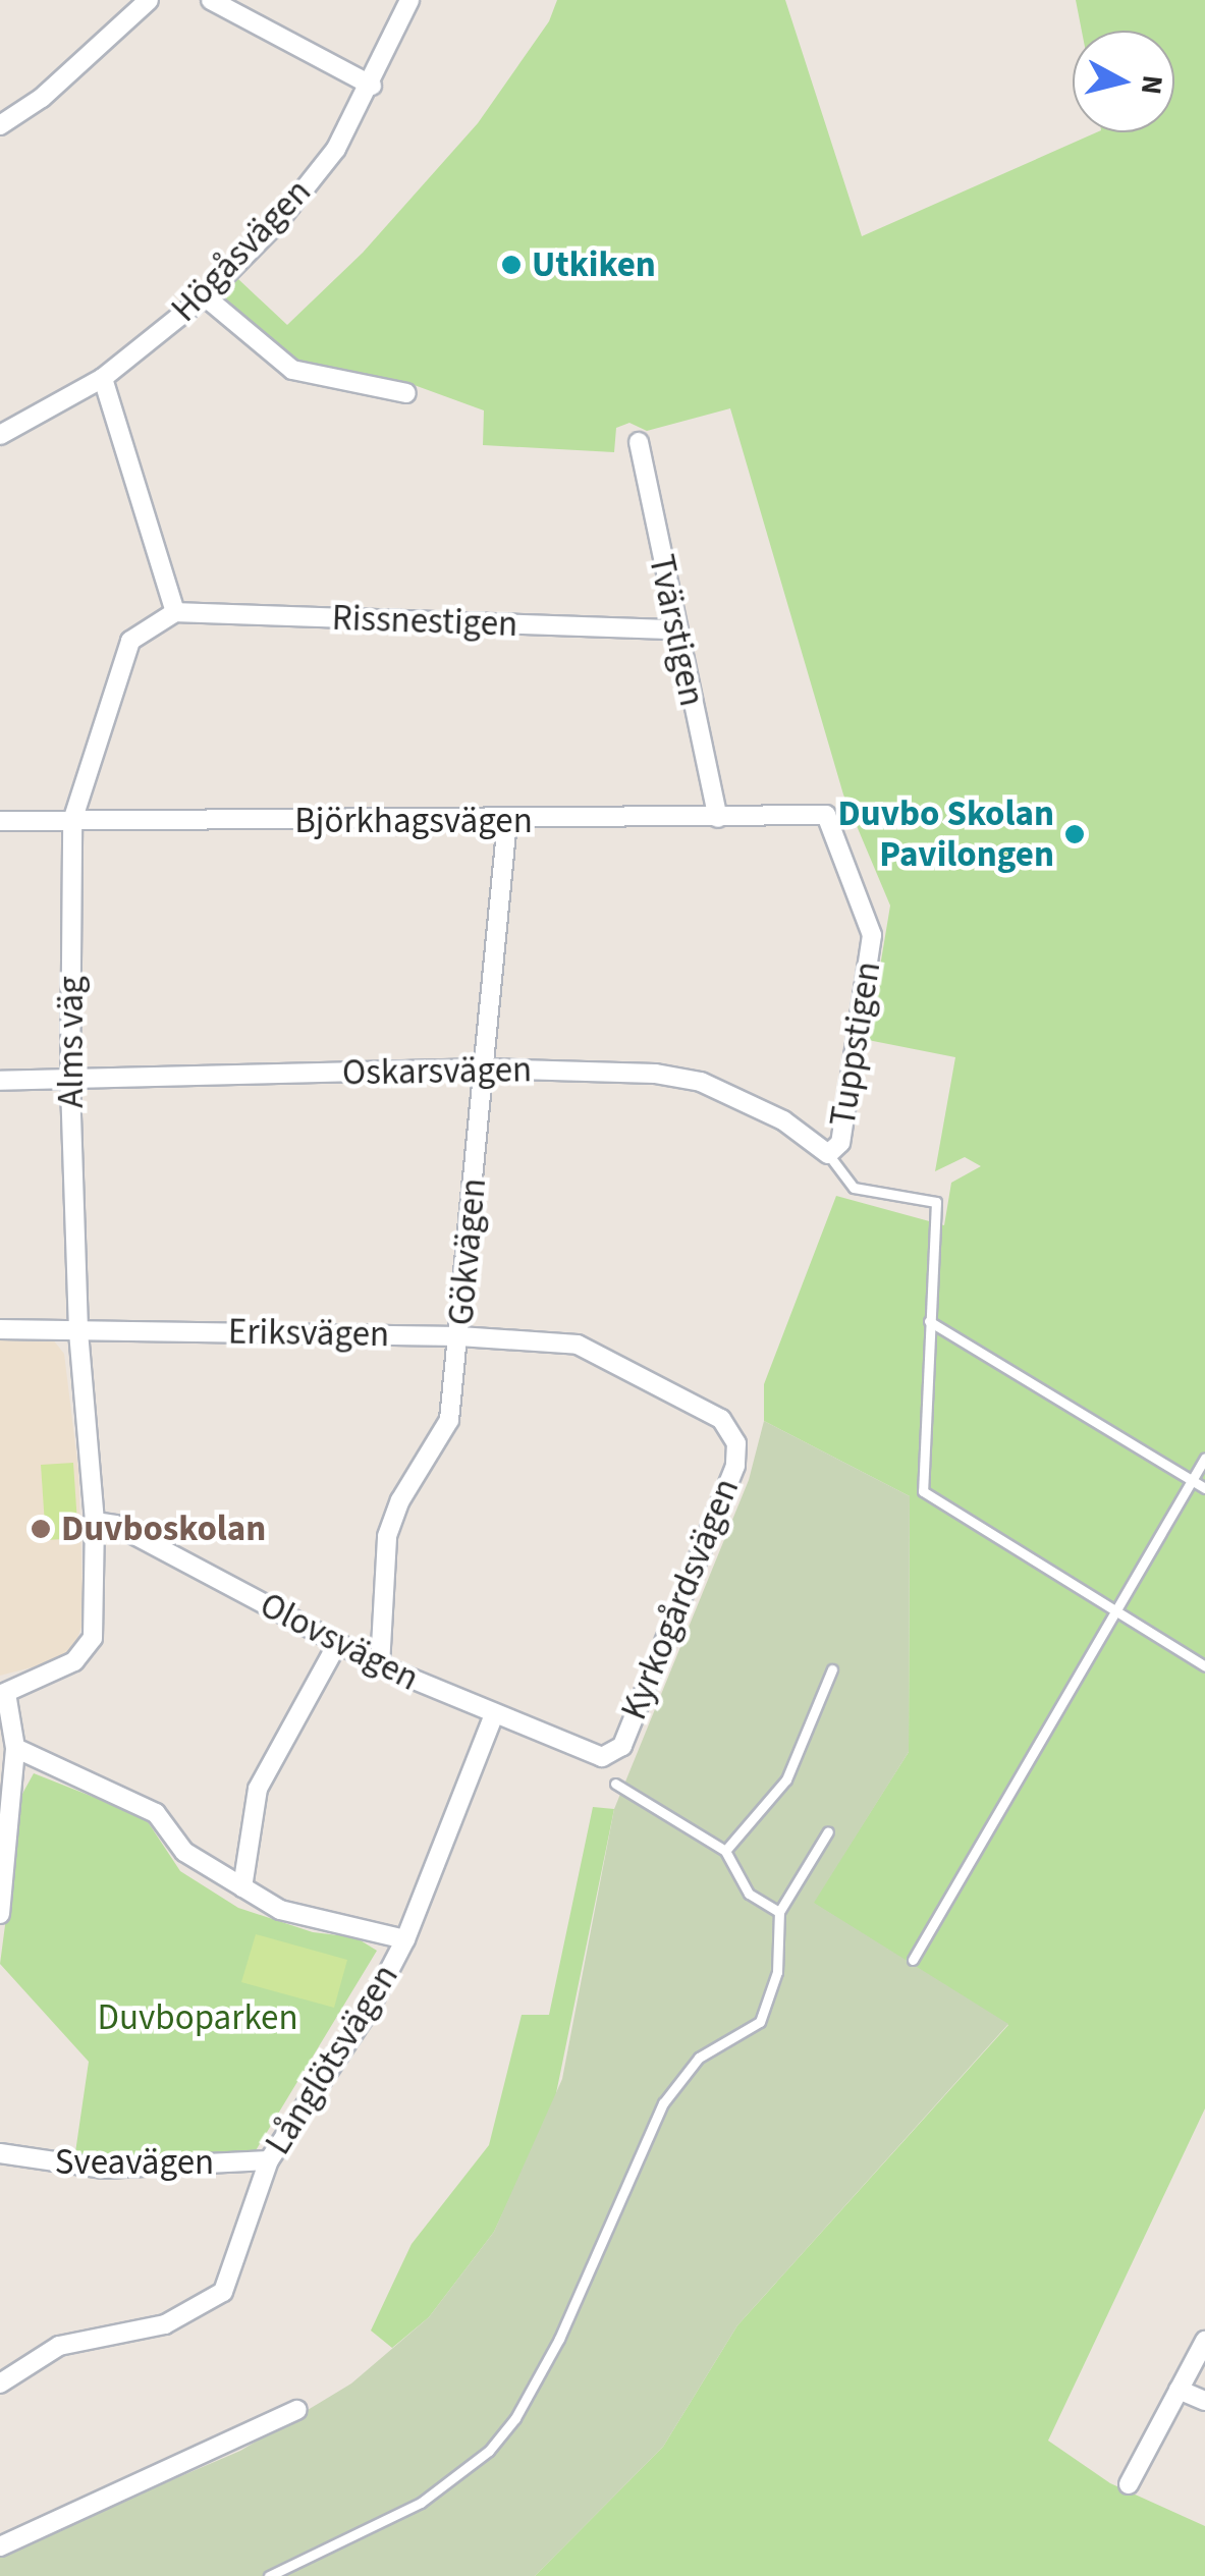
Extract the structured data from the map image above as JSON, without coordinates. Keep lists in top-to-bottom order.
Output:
{
  "streets": {
    "street": [
      "Högåsvägen",
      "Rissnestigen",
      "Tvärstigen",
      "Björkhagsvägen",
      "Alms väg",
      "Tuppstigen",
      "Oskarsvägen",
      "Gökvägen",
      "Eriksvägen",
      "Kyrkogårdsvägen",
      "Olovsvägen",
      "Långlötsvägen",
      "Sveavägen"
    ]
  },
  "crossings": [
    ["Rissnestigen", "Tvärstigen"],
    ["Rissnestigen", "Alms väg"],
    ["Tvärstigen", "Björkhagsvägen"],
    ["Björkhagsvägen", "Alms väg"],
    ["Björkhagsvägen", "Tuppstigen"],
    ["Björkhagsvägen", "Gökvägen"],
    ["Alms väg", "Oskarsvägen"],
    ["Alms väg", "Eriksvägen"],
    ["Alms väg", "Olovsvägen"],
    ["Tuppstigen", "Oskarsvägen"],
    ["Oskarsvägen", "Gökvägen"],
    ["Gökvägen", "Eriksvägen"],
    ["Gökvägen", "Olovsvägen"],
    ["Eriksvägen", "Kyrkogårdsvägen"],
    ["Kyrkogårdsvägen", "Olovsvägen"],
    ["Olovsvägen", "Långlötsvägen"],
    ["Långlötsvägen", "Sveavägen"]
  ],
  "parks": ["Duvboparken"],
  "places": ["Utkiken", "Duvbo Skolan Pavilongen", "Duvboskolan"],
  "north": "right"
}
